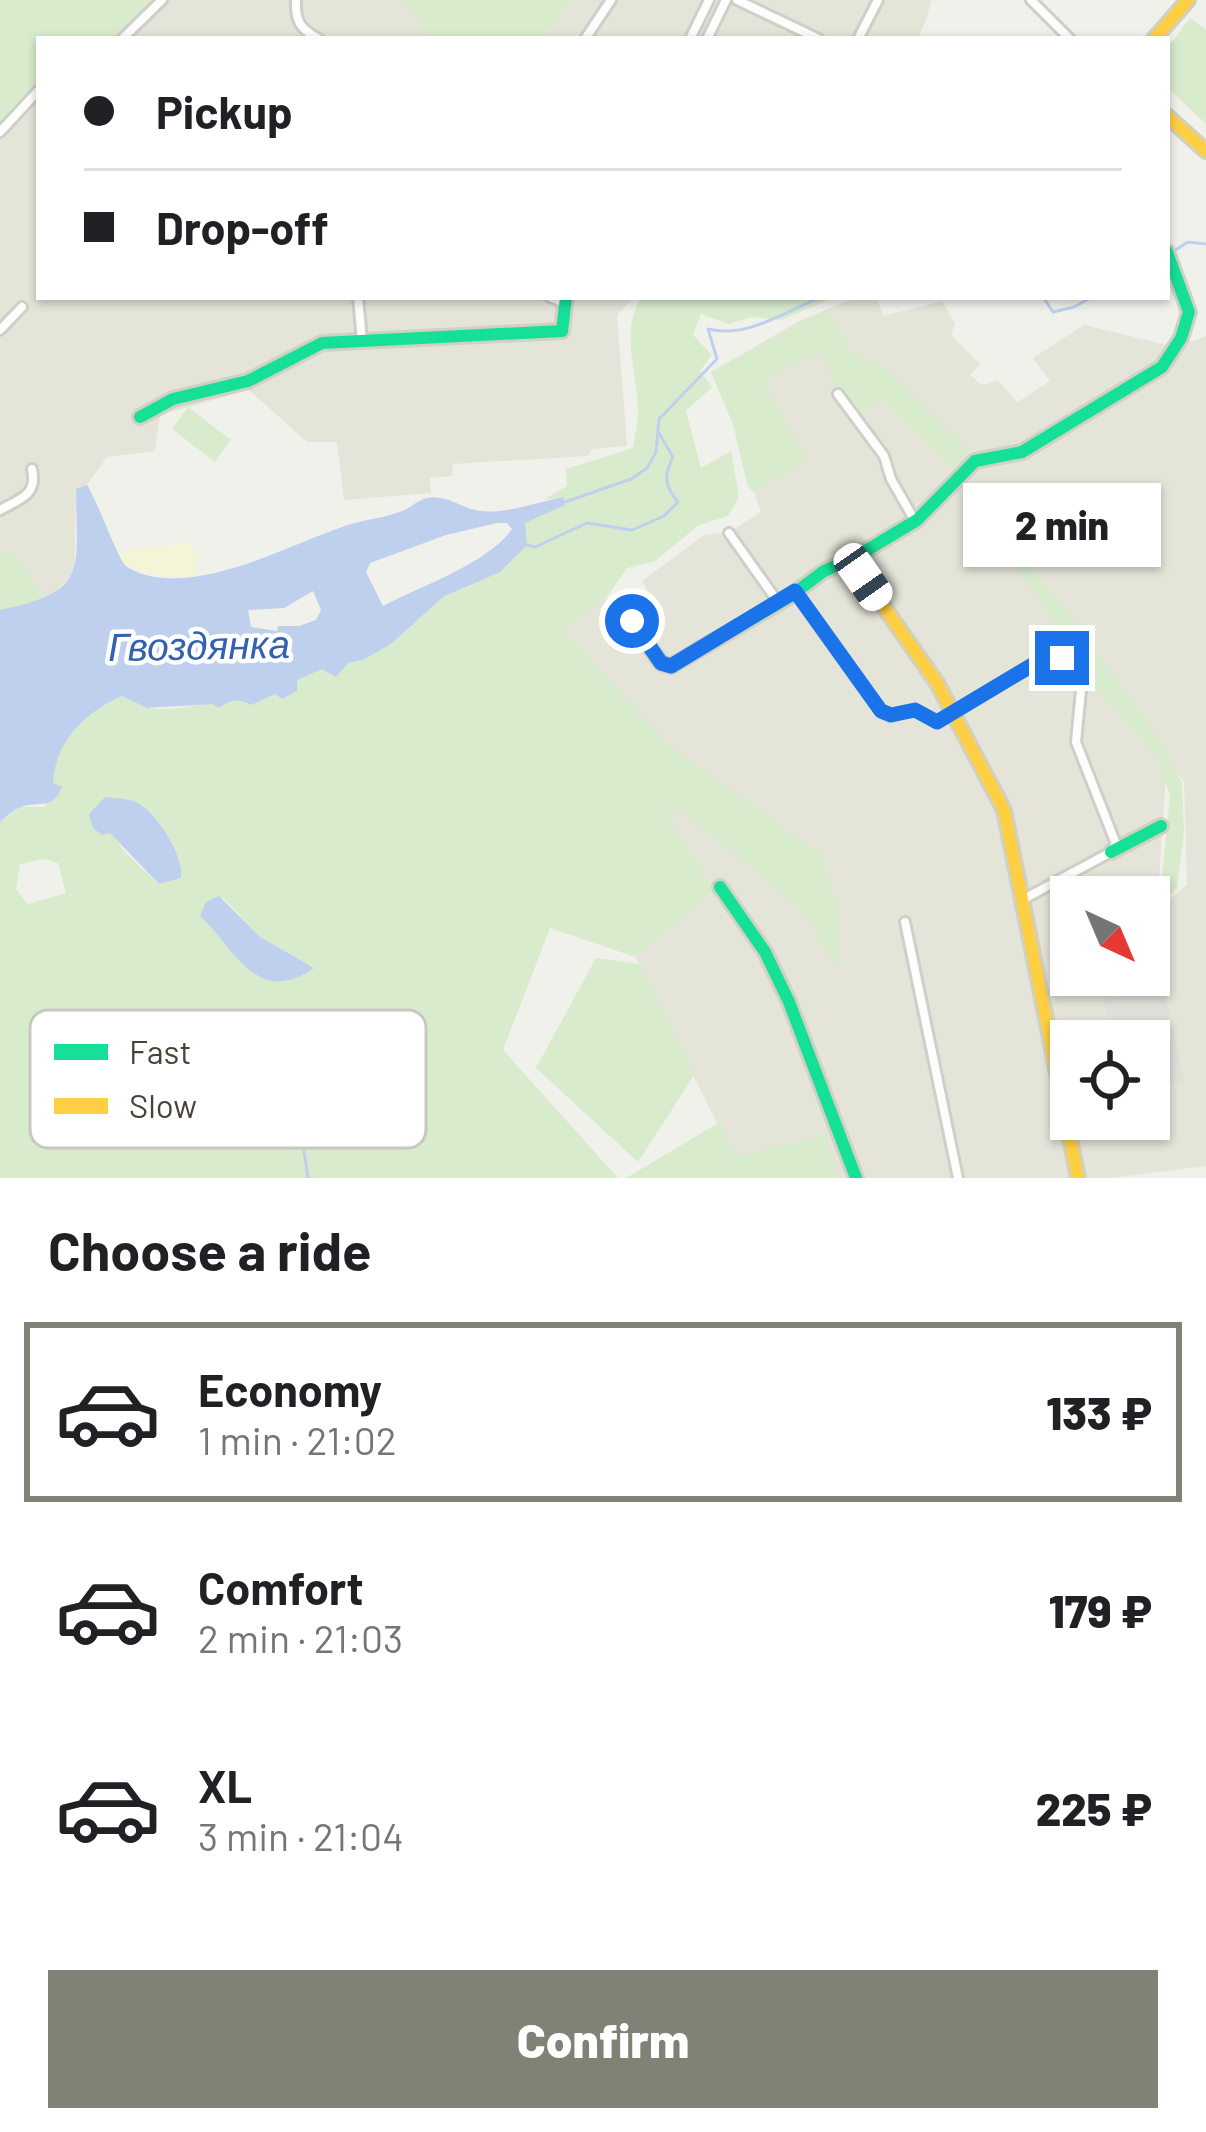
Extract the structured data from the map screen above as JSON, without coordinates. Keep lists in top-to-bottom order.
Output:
{
  "water": ["Гвоздянка"],
  "legend": ["Fast", "Slow"],
  "north": "bottom right",
  "page": {
    "banner": ["Pickup", "Drop-off"],
    "bubble": "2 min",
    "heading": "Choose a ride",
    "list": [
      {
        "name": "Economy",
        "note": "1 min · 21:02",
        "value": "133 ₽"
      },
      {
        "name": "Comfort",
        "note": "2 min · 21:03",
        "value": "179 ₽"
      },
      {
        "name": "XL",
        "note": "3 min · 21:04",
        "value": "225 ₽"
      }
    ],
    "buttons": "Confirm"
  }
}
